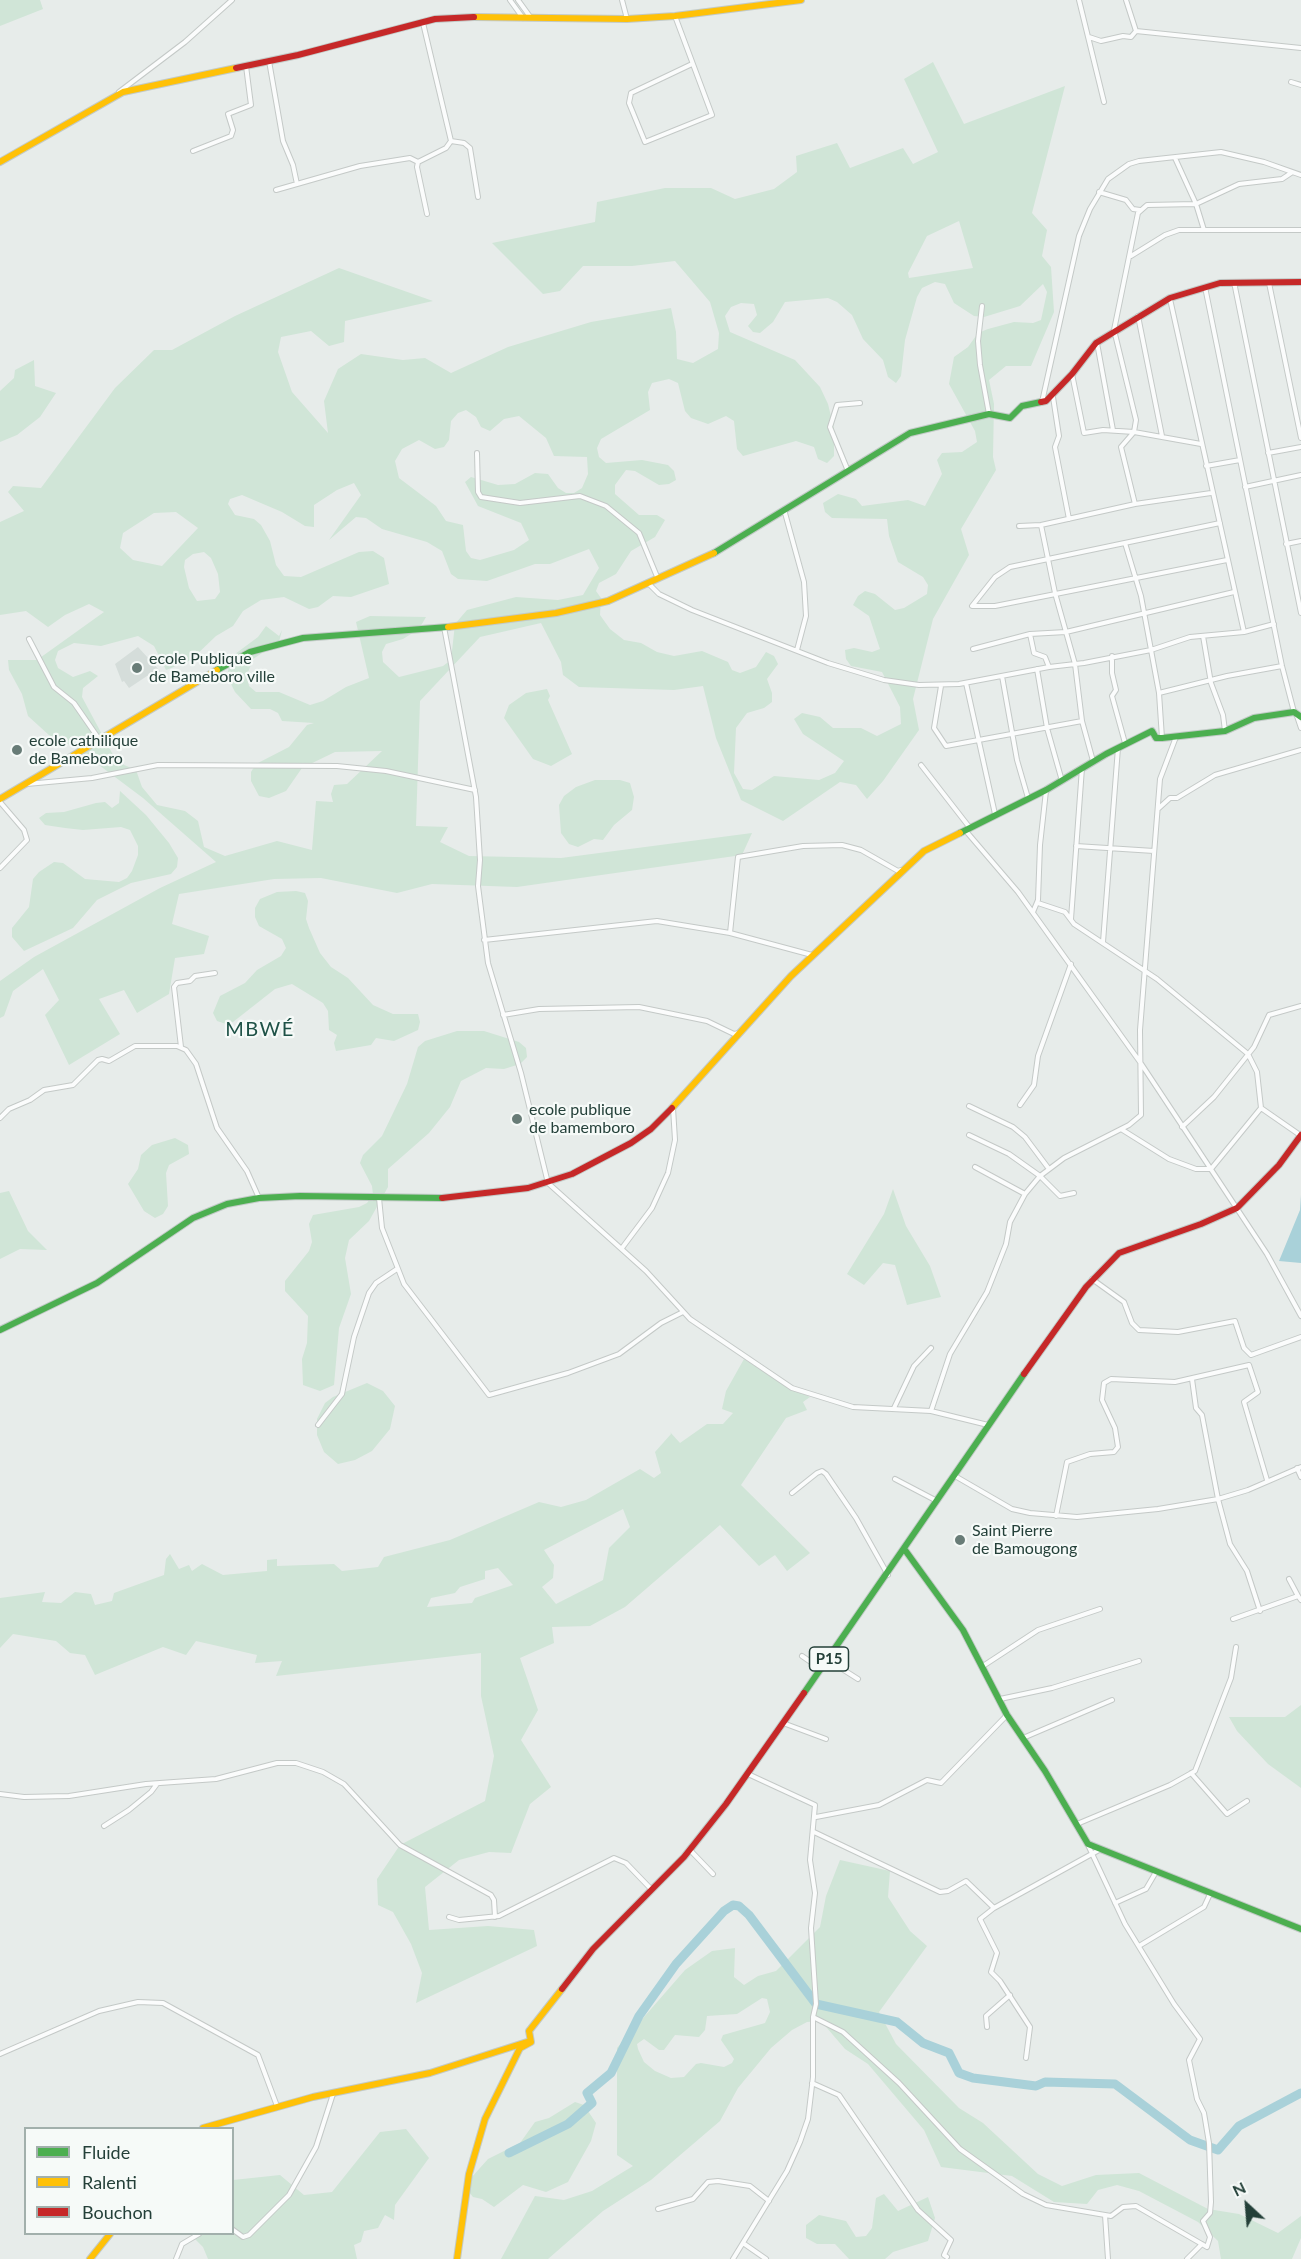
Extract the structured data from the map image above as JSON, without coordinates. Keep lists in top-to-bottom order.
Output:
{
  "streets": {
    "street": ["P15"]
  },
  "districts": ["MBWÉ"],
  "places": [
    "ecole Publique de Bameboro ville",
    "ecole cathilique de Bameboro",
    "ecole publique de bamemboro",
    "Saint Pierre de Bamougong"
  ],
  "legend": ["Fluide", "Ralenti", "Bouchon"],
  "north": "top left"
}
